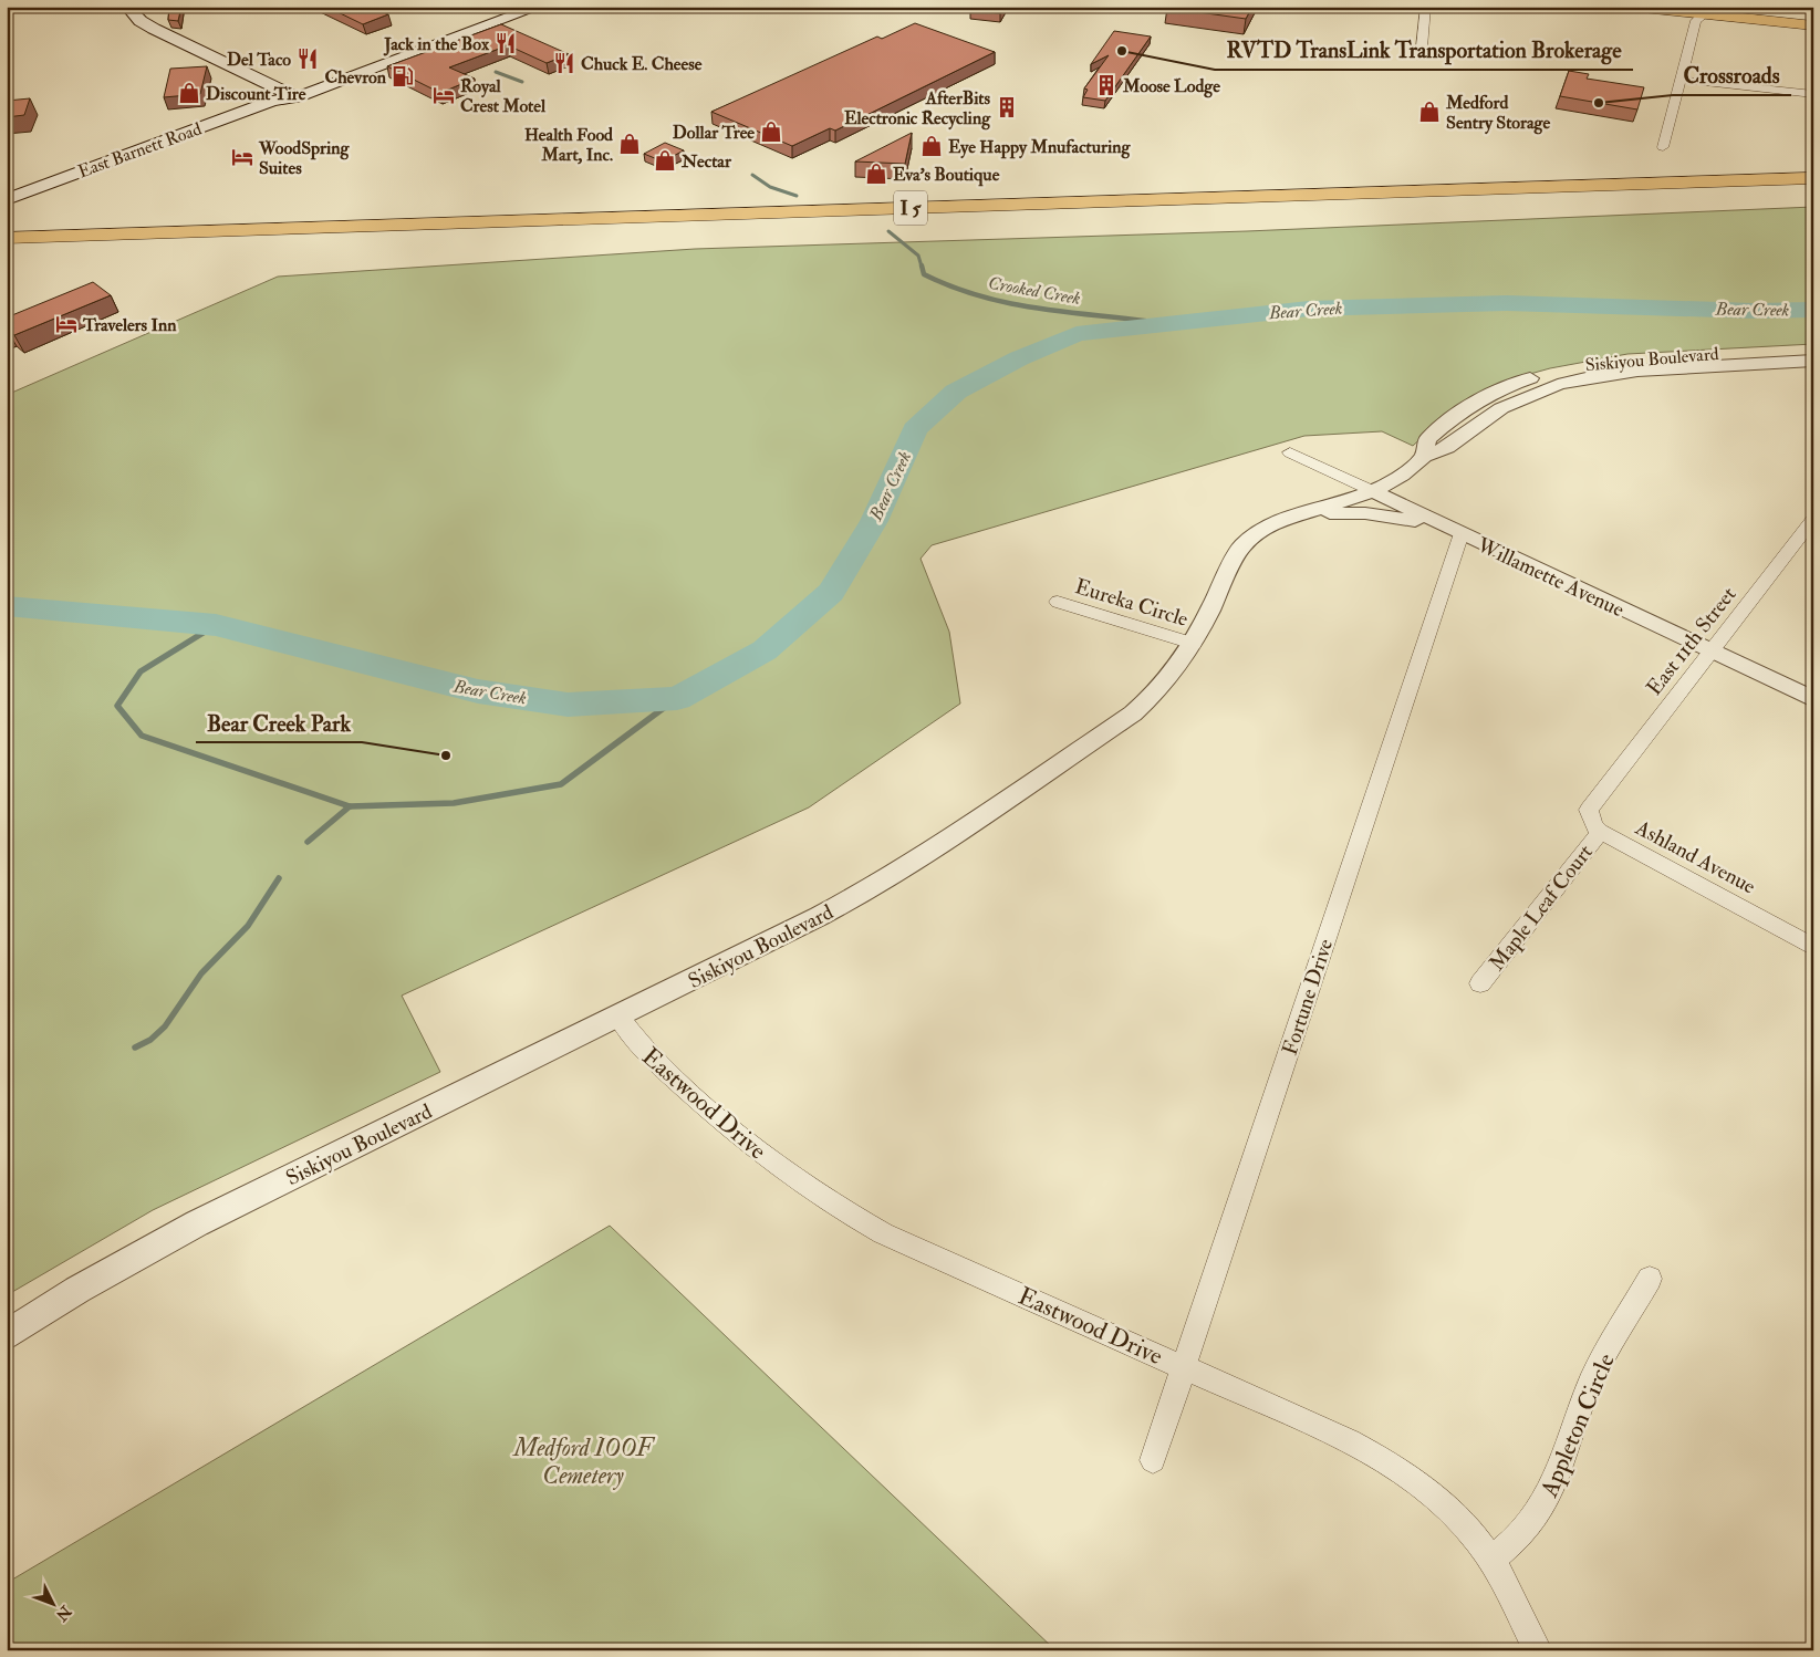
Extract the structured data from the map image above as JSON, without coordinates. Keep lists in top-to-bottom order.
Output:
{
  "streets": {
    "main road": ["East Barnett Road", "I 5"],
    "street": [
      "Siskiyou Boulevard",
      "Willamette Avenue",
      "Eureka Circle",
      "East 11th Street",
      "Ashland Avenue",
      "Maple Leaf Court",
      "Fortune Drive",
      "Eastwood Drive",
      "Appleton Circle"
    ]
  },
  "crossings": [
    ["Siskiyou Boulevard", "Willamette Avenue"],
    ["Siskiyou Boulevard", "Eureka Circle"],
    ["Siskiyou Boulevard", "Eastwood Drive"],
    ["Willamette Avenue", "East 11th Street"],
    ["Willamette Avenue", "Fortune Drive"],
    ["East 11th Street", "Ashland Avenue"],
    ["East 11th Street", "Maple Leaf Court"],
    ["Ashland Avenue", "Maple Leaf Court"],
    ["Fortune Drive", "Eastwood Drive"],
    ["Eastwood Drive", "Appleton Circle"]
  ],
  "water": ["Crooked Creek", "Bear Creek"],
  "parks": ["Medford IOOF Cemetery"],
  "places": {
    "restaurant": ["Jack in the Box", "Del Taco", "Chuck E. Cheese"],
    "other": ["RVTD TransLink Transportation Brokerage", "Crossroads", "Bear Creek Park"],
    "fuel station": ["Chevron"],
    "building": ["Moose Lodge", "AfterBits Electronic Recycling"],
    "shop": [
      "Discount Tire",
      "Medford Sentry Storage",
      "Dollar Tree",
      "Health Food Mart, Inc.",
      "Eye Happy Mnufacturing",
      "Nectar",
      "Eva's Boutique"
    ],
    "hotel": ["Royal Crest Motel", "WoodSpring Suites", "Travelers Inn"]
  },
  "north": "bottom right"
}
